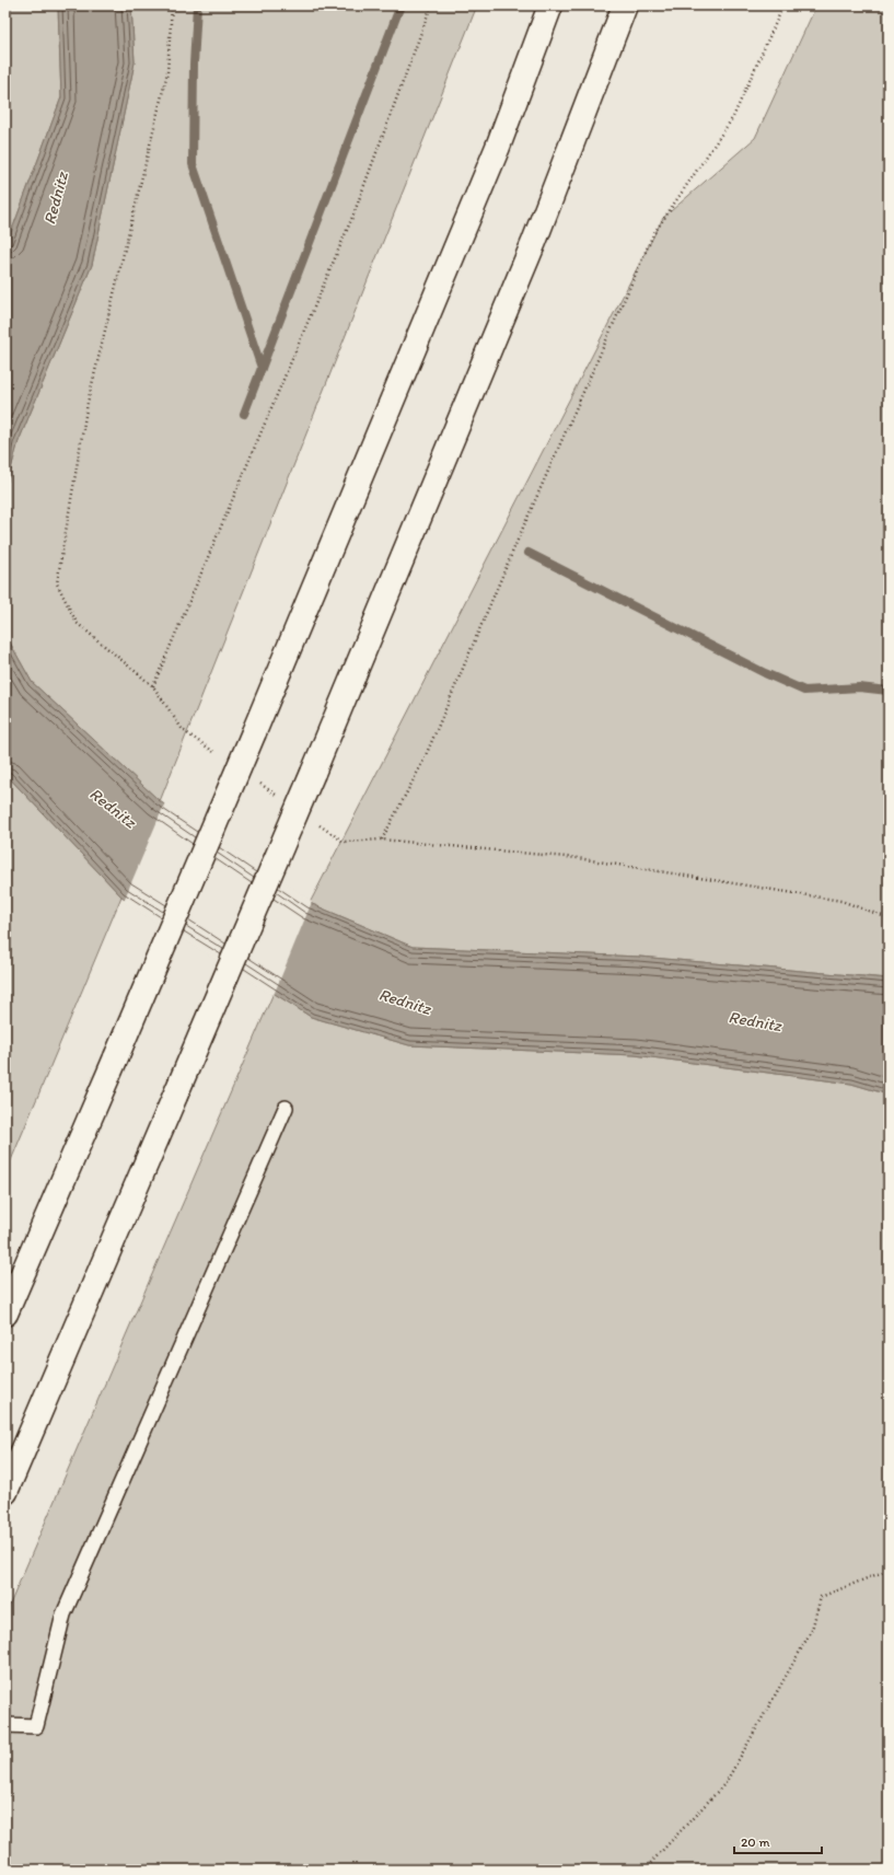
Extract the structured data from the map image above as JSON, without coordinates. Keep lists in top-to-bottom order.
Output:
{
  "water": ["Rednitz"],
  "scale_bar": "20 m"
}
